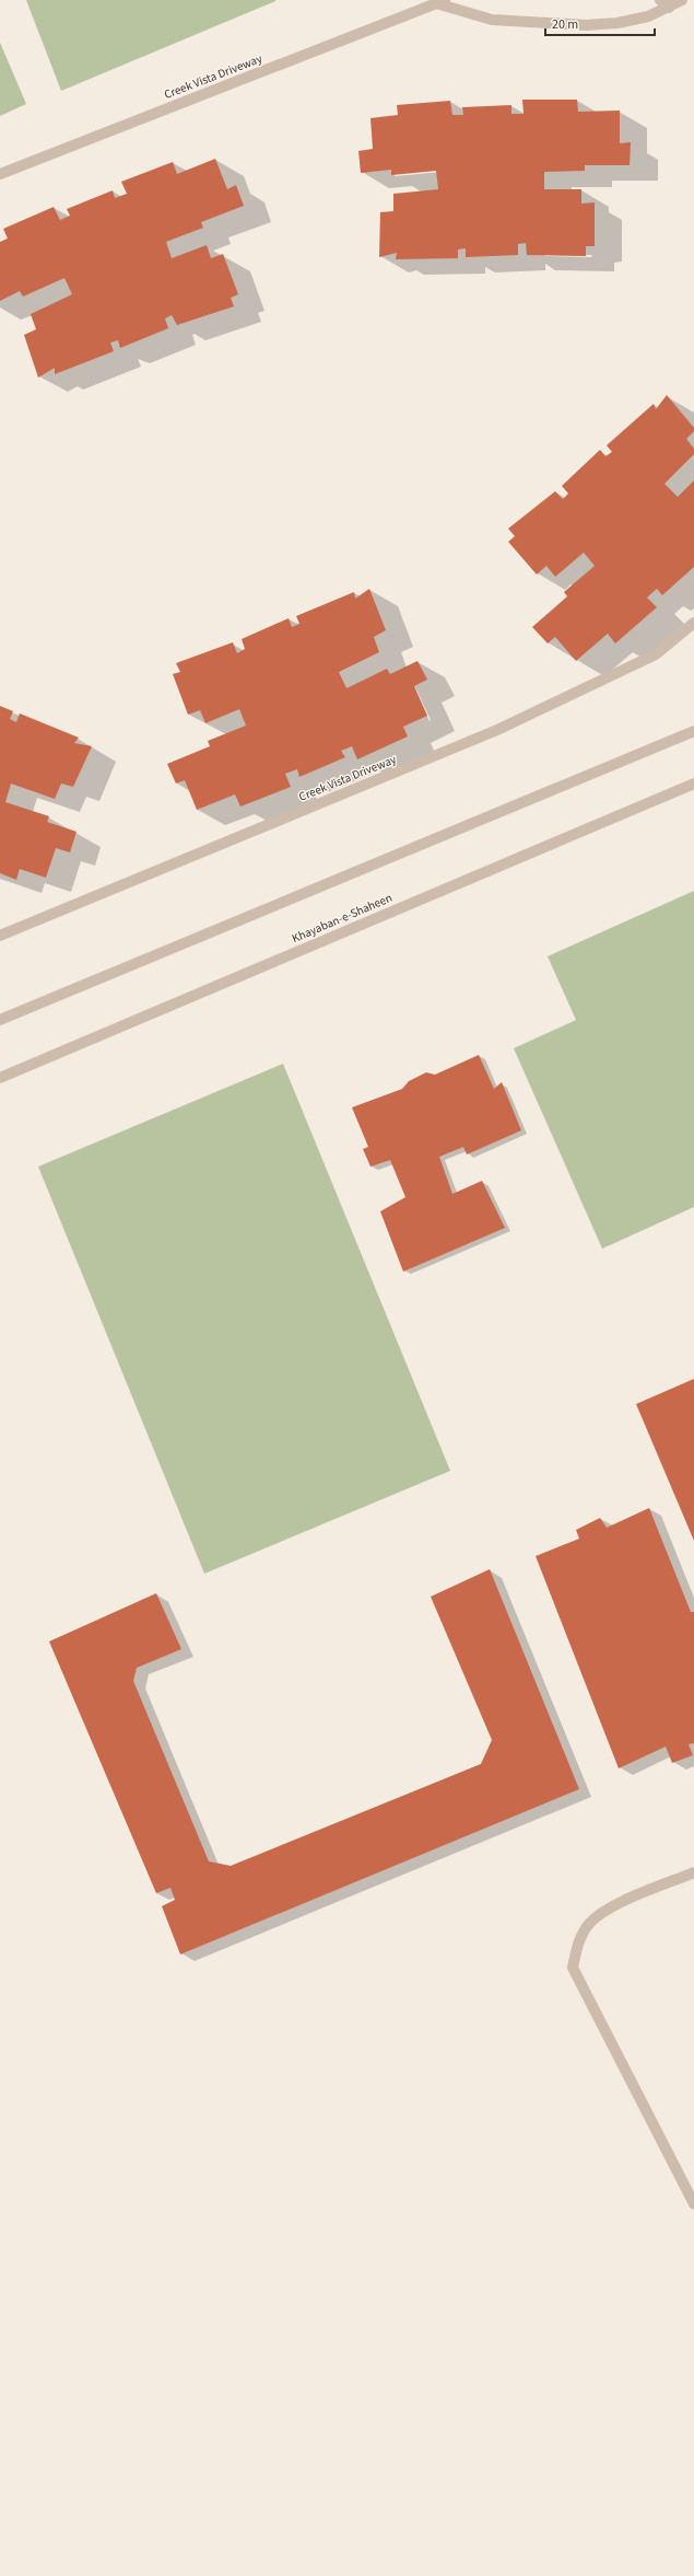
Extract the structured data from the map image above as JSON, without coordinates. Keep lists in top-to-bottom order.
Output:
{
  "streets": {
    "street": ["Creek Vista Driveway", "Khayaban-e-Shaheen"]
  },
  "scale_bar": "20 m"
}
